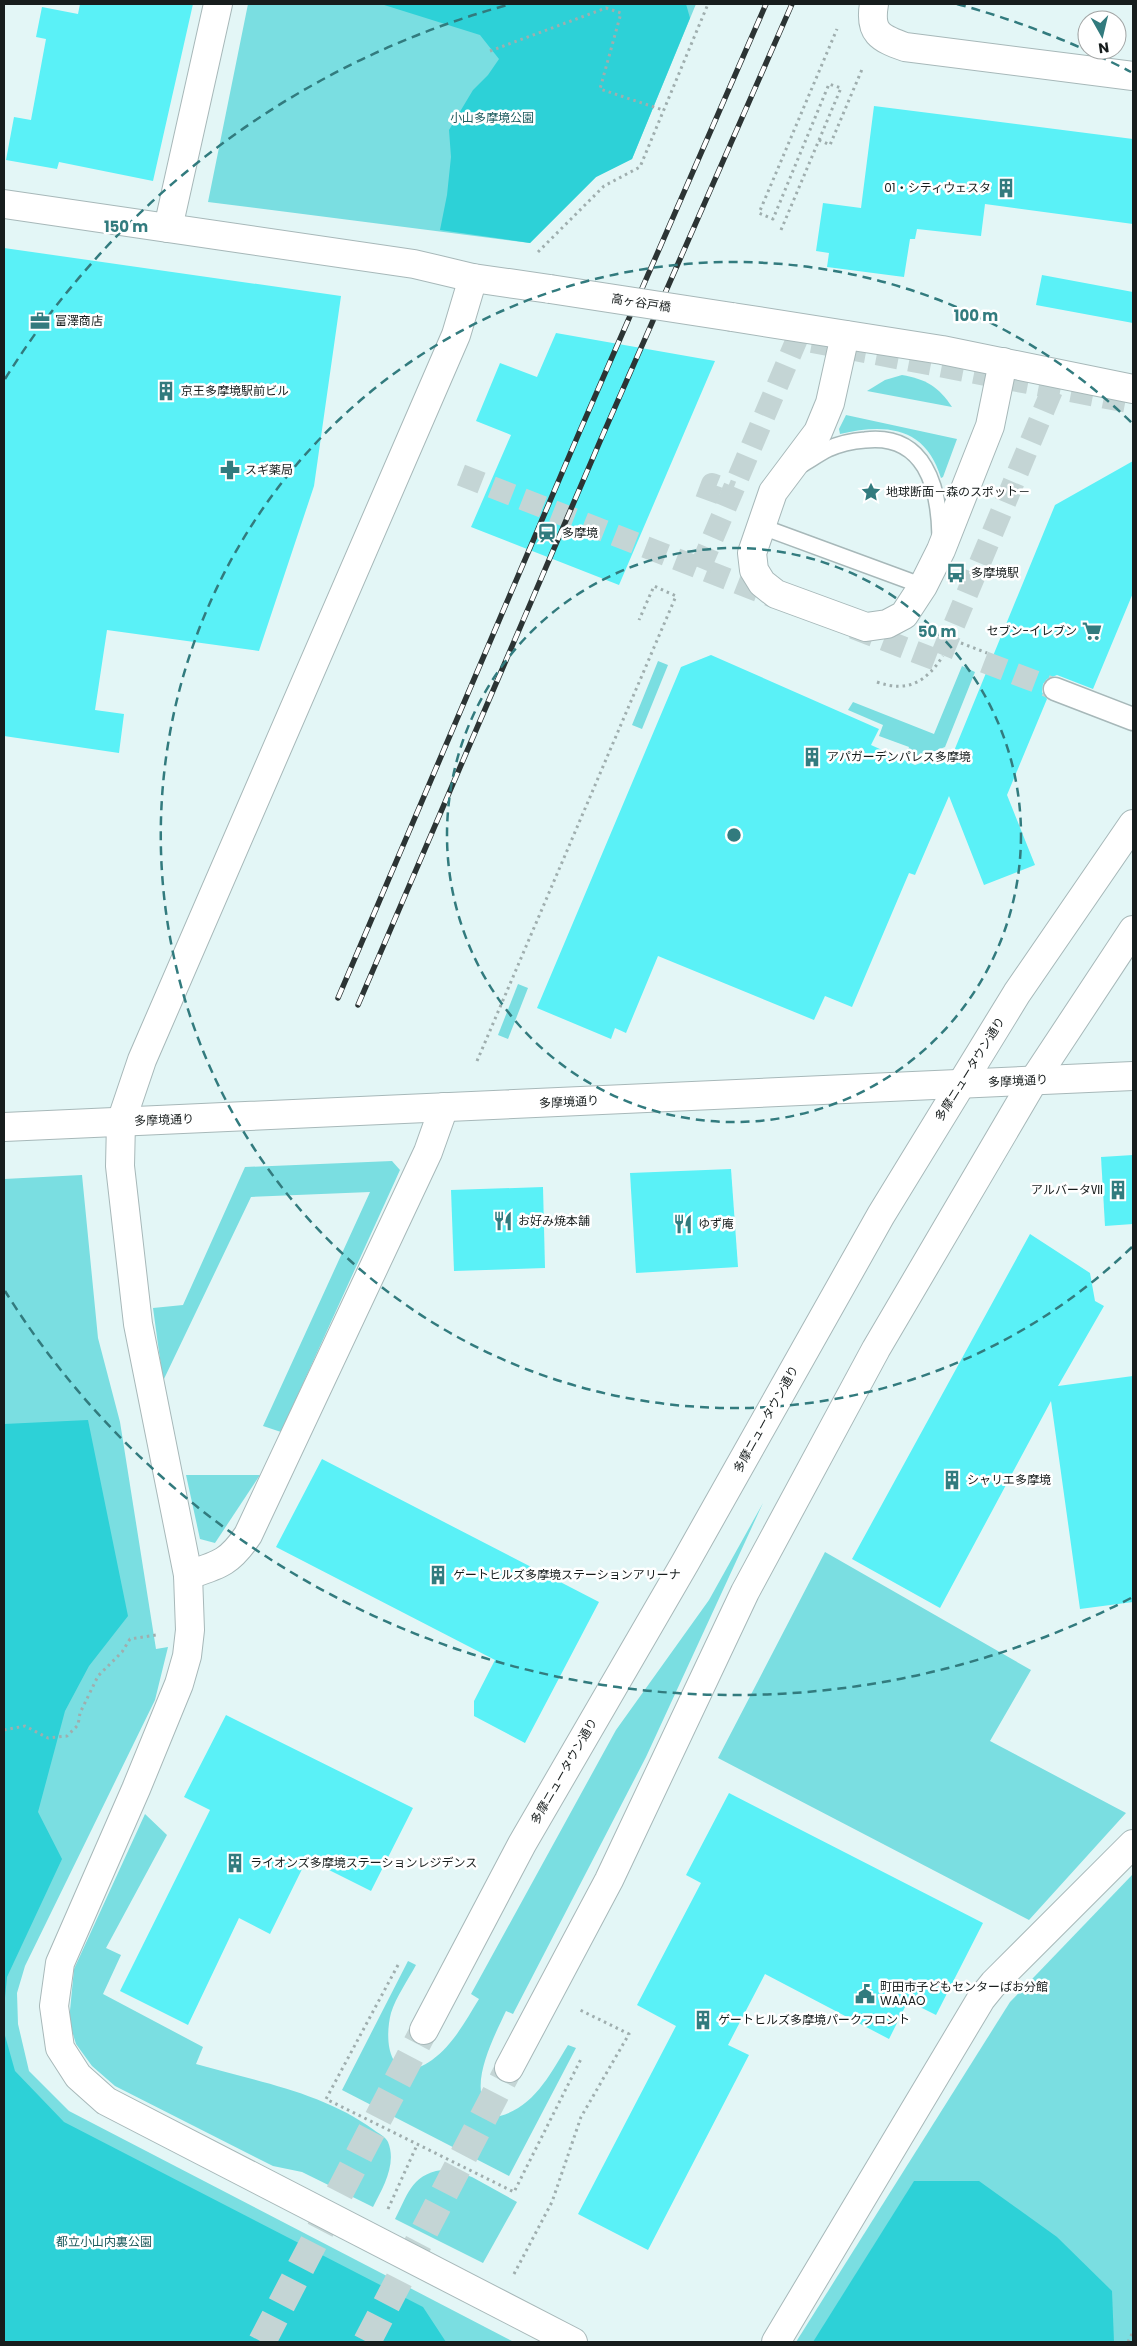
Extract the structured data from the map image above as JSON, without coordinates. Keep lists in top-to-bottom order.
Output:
{
  "streets": {
    "street": ["高ヶ谷戸橋", "多摩ニュータウン通り", "多摩境通り"]
  },
  "crossings": [
    ["多摩ニュータウン通り", "多摩境通り"]
  ],
  "parks": ["小山多摩境公園", "都立小山内裏公園"],
  "places": {
    "building": [
      "01・シティウェスタ",
      "京王多摩境駅前ビル",
      "アパガーデンパレス多摩境",
      "アルバータⅦ",
      "シャリエ多摩境",
      "ゲートヒルズ多摩境ステーションアリーナ",
      "ライオンズ多摩境ステーションレジデンス",
      "ゲートヒルズ多摩境パークフロント"
    ],
    "office": ["富澤商店"],
    "pharmacy": ["スギ薬局"],
    "place": ["地球断面－森のスポット－"],
    "station": ["多摩境"],
    "bus stop": ["多摩境駅"],
    "supermarket": ["セブン-イレブン"],
    "restaurant": ["お好み焼本舗", "ゆず庵"],
    "public building": ["町田市子どもセンターぱお分館 WAAAO"]
  },
  "north": "bottom",
  "rings": ["150 m", "100 m", "50 m"]
}
